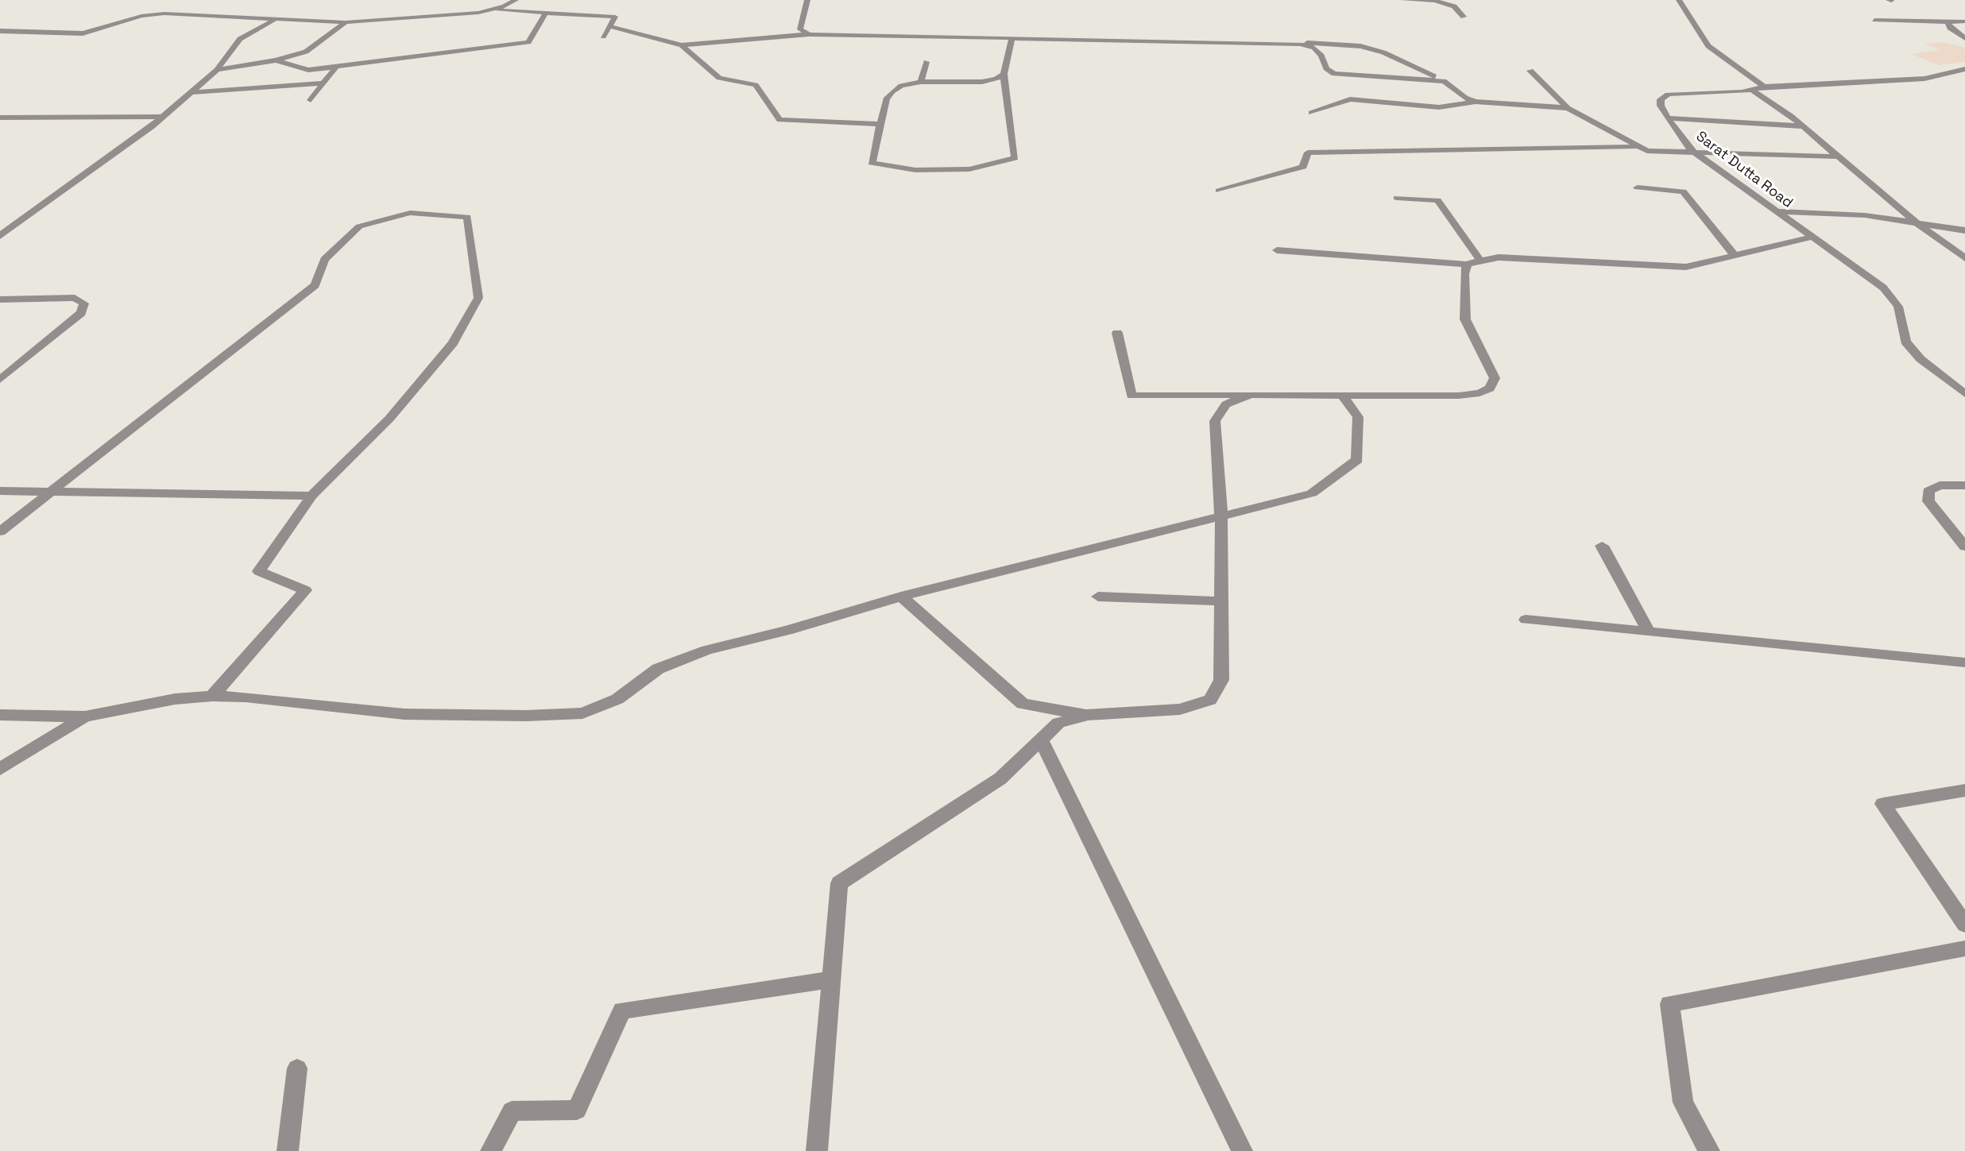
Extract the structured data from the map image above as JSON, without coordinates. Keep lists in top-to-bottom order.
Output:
{
  "streets": {
    "street": ["Sarat Dutta Road"]
  }
}
